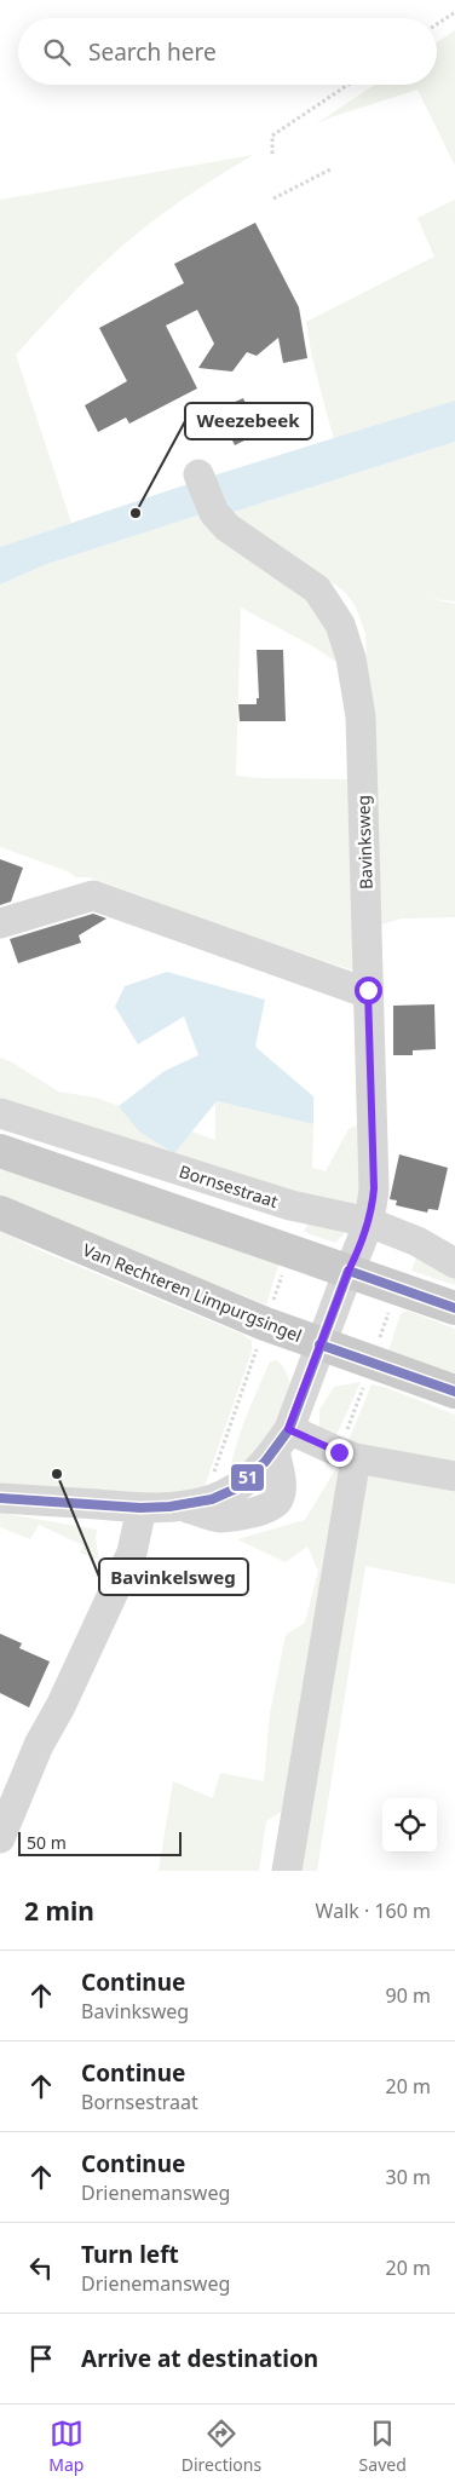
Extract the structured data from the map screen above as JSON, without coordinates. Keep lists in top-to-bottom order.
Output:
{
  "streets": {
    "main road": ["Van Rechteren Limpurgsingel"],
    "street": ["Bavinksweg", "Bornsestraat"]
  },
  "crossings": [
    ["Bavinksweg", "Bornsestraat"]
  ],
  "places": ["Weezebeek", "Bavinkelsweg"],
  "lines": ["transit line 51"],
  "scale_bar": "50 m",
  "page": {
    "search": "Search here",
    "scale": "50 m",
    "heading": ["2 min", "Walk · 160 m"],
    "list": [
      ["Continue", "Bavinksweg", "90 m"],
      ["Continue", "Bornsestraat", "20 m"],
      ["Continue", "Drienemansweg", "30 m"],
      ["Turn left", "Drienemansweg", "20 m"],
      "Arrive at destination"
    ],
    "nav": ["Map", "Directions", "Saved"]
  }
}
